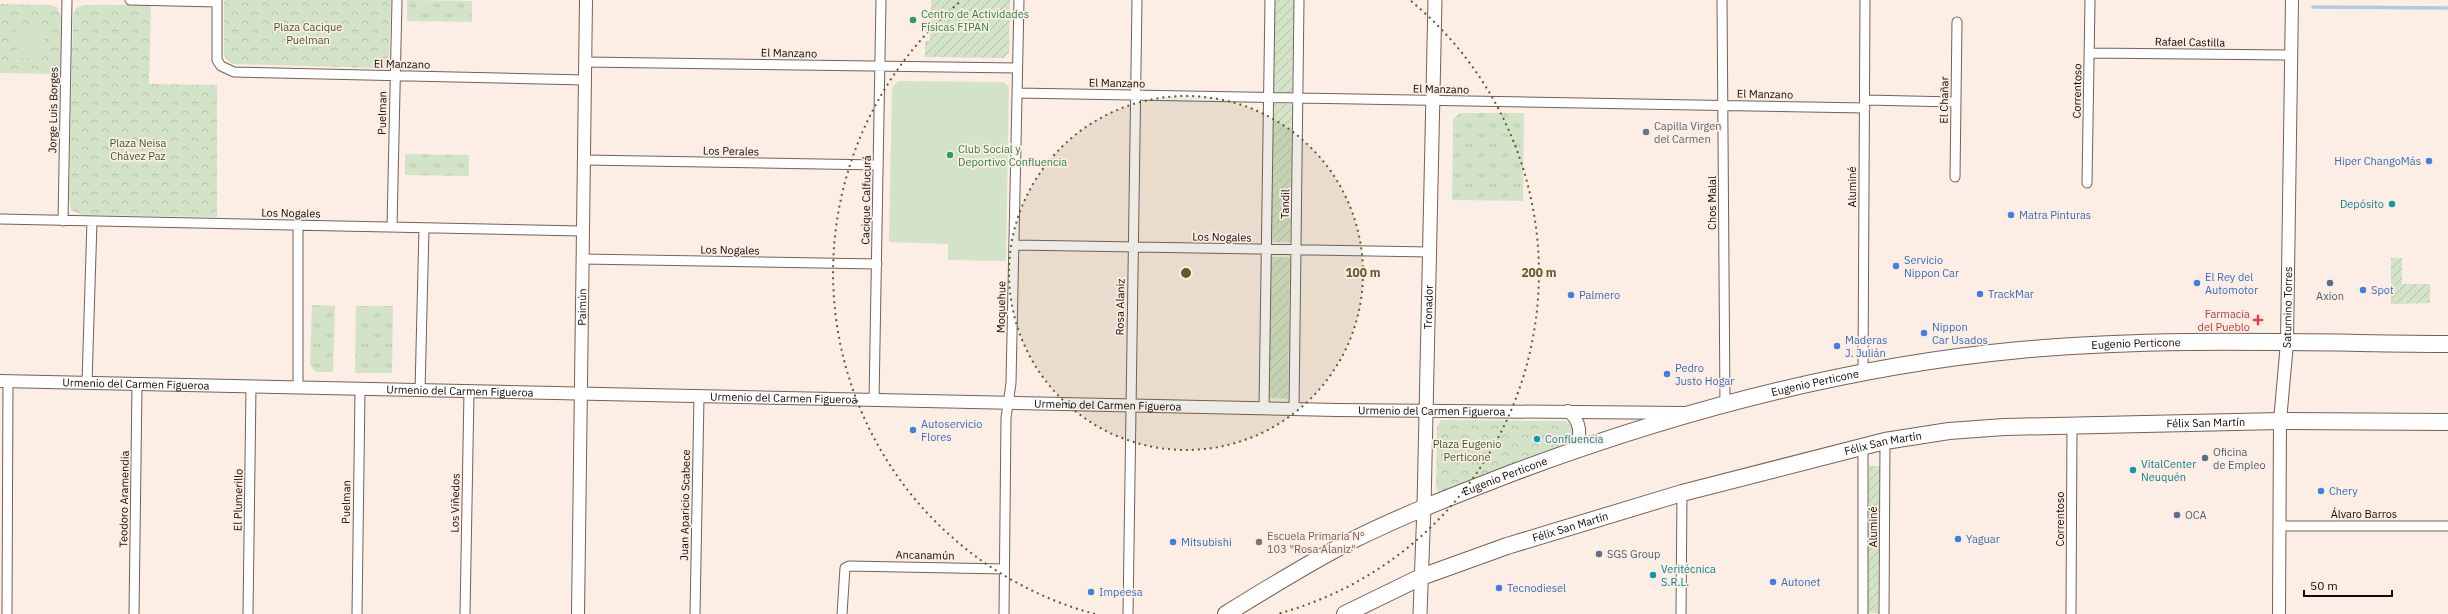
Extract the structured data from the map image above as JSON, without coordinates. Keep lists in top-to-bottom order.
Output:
{
  "streets": {
    "highway": ["Eugenio Perticone", "Félix San Martín"],
    "main road": ["Tronador"],
    "street": [
      "Rafael Castilla",
      "El Manzano",
      "Correntoso",
      "El Chañar",
      "Jorge Luis Borges",
      "Puelman",
      "Los Perales",
      "Aluminé",
      "Cacique Calfucurá",
      "Chos Malal",
      "Tandil",
      "Los Nogales",
      "Paimún",
      "Moquehue",
      "Rosa Alaniz",
      "Saturnino Torres",
      "Urmenio del Carmen Figueroa",
      "Teodoro Aramendia",
      "El Plumerillo",
      "Los Viñedos",
      "Juan Aparicio Scabece",
      "Álvaro Barros",
      "Ancanamún"
    ]
  },
  "crossings": [
    ["Rafael Castilla", "Correntoso"],
    ["Rafael Castilla", "Saturnino Torres"],
    ["El Manzano", "El Chañar"],
    ["El Manzano", "Puelman"],
    ["El Manzano", "Aluminé"],
    ["El Manzano", "Cacique Calfucurá"],
    ["El Manzano", "Chos Malal"],
    ["El Manzano", "Tandil"],
    ["El Manzano", "Paimún"],
    ["El Manzano", "Moquehue"],
    ["El Manzano", "Rosa Alaniz"],
    ["El Manzano", "Tronador"],
    ["Correntoso", "Félix San Martín"],
    ["Jorge Luis Borges", "Los Nogales"],
    ["Puelman", "Los Nogales"],
    ["Puelman", "Urmenio del Carmen Figueroa"],
    ["Los Perales", "Cacique Calfucurá"],
    ["Los Perales", "Paimún"],
    ["Aluminé", "Eugenio Perticone"],
    ["Aluminé", "Félix San Martín"],
    ["Cacique Calfucurá", "Los Nogales"],
    ["Cacique Calfucurá", "Urmenio del Carmen Figueroa"],
    ["Chos Malal", "Eugenio Perticone"],
    ["Tandil", "Los Nogales"],
    ["Tandil", "Urmenio del Carmen Figueroa"],
    ["Los Nogales", "Paimún"],
    ["Los Nogales", "Moquehue"],
    ["Los Nogales", "Rosa Alaniz"],
    ["Los Nogales", "Tronador"],
    ["Paimún", "Urmenio del Carmen Figueroa"],
    ["Moquehue", "Urmenio del Carmen Figueroa"],
    ["Moquehue", "Ancanamún"],
    ["Rosa Alaniz", "Urmenio del Carmen Figueroa"],
    ["Tronador", "Eugenio Perticone"],
    ["Tronador", "Urmenio del Carmen Figueroa"],
    ["Tronador", "Félix San Martín"],
    ["Saturnino Torres", "Eugenio Perticone"],
    ["Saturnino Torres", "Félix San Martín"],
    ["Saturnino Torres", "Álvaro Barros"],
    ["Eugenio Perticone", "Urmenio del Carmen Figueroa"],
    ["Urmenio del Carmen Figueroa", "Teodoro Aramendia"],
    ["Urmenio del Carmen Figueroa", "El Plumerillo"],
    ["Urmenio del Carmen Figueroa", "Los Viñedos"],
    ["Urmenio del Carmen Figueroa", "Juan Aparicio Scabece"]
  ],
  "parks": ["Plaza Cacique Puelman", "Plaza Neisa Chávez Paz", "Plaza Eugenio Perticone"],
  "places": {
    "other": [
      "Centro de Actividades Físicas FIPAN",
      "Capilla Virgen del Carmen",
      "Club Social y Deportivo Confluencia",
      "Hiper ChangoMás",
      "Depósito",
      "Matra Pinturas",
      "Servicio Nippon Car",
      "El Rey del Automotor",
      "Axion",
      "Spot",
      "TrackMar",
      "Palmero",
      "Nippon Car Usados",
      "Maderas J. Julián",
      "Pedro Justo Hogar",
      "Autoservicio Flores",
      "Confluencia",
      "Oficina de Empleo",
      "VitalCenter Neuquén",
      "Chery",
      "OCA",
      "Yaguar",
      "Mitsubishi",
      "Escuela Primaria Nº 103 \"Rosa Alaniz\"",
      "SGS Group",
      "Veritécnica S.R.L.",
      "Autonet",
      "Tecnodiesel",
      "Impeesa"
    ],
    "health": ["Farmacia del Pueblo"]
  },
  "scale_bar": "50 m",
  "rings": ["100 m", "200 m"]
}
